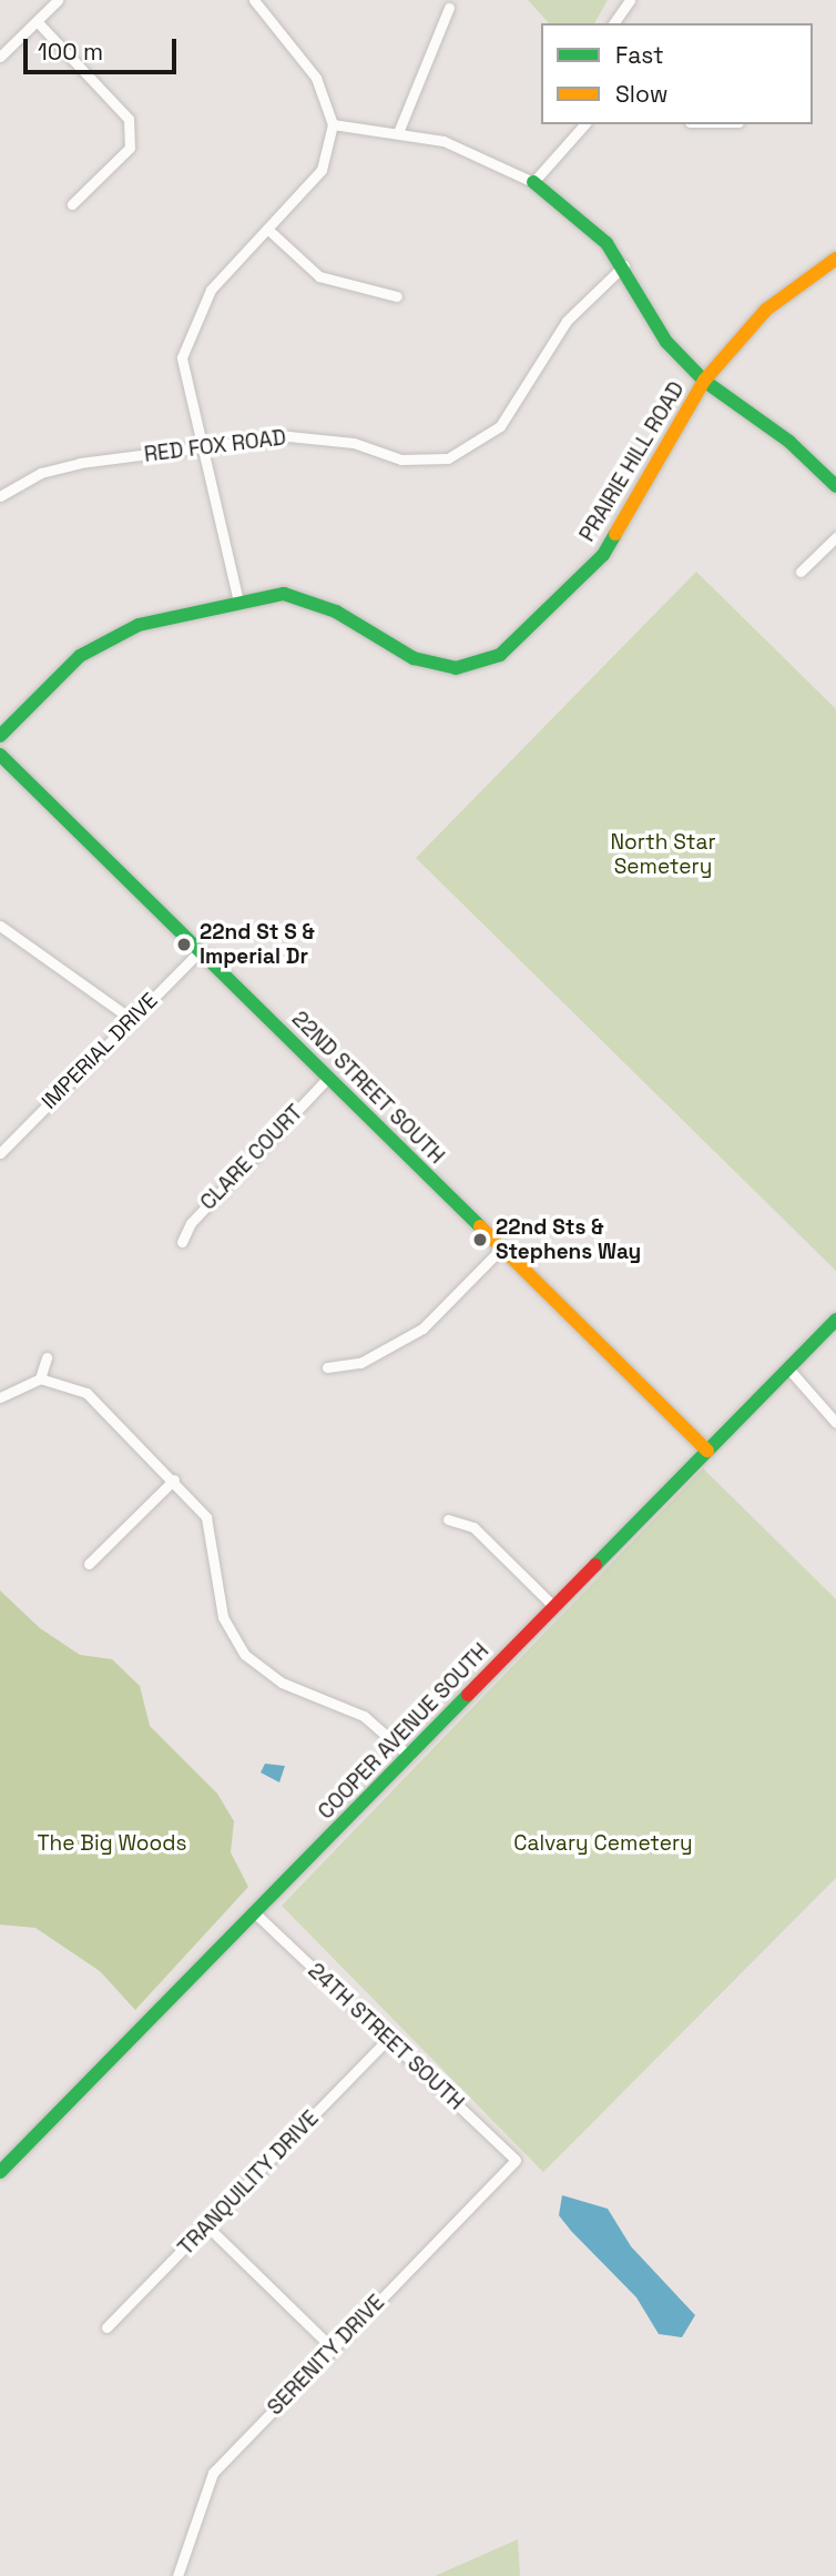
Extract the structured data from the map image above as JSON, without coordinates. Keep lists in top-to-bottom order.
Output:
{
  "streets": {
    "street": [
      "RED FOX ROAD",
      "PRAIRIE HILL ROAD",
      "IMPERIAL DRIVE",
      "22ND STREET SOUTH",
      "CLARE COURT",
      "COOPER AVENUE SOUTH",
      "24TH STREET SOUTH",
      "TRANQUILITY DRIVE",
      "SERENITY DRIVE"
    ]
  },
  "crossings": [
    ["IMPERIAL DRIVE", "22ND STREET SOUTH"],
    ["22ND STREET SOUTH", "CLARE COURT"],
    ["22ND STREET SOUTH", "COOPER AVENUE SOUTH"],
    ["COOPER AVENUE SOUTH", "24TH STREET SOUTH"],
    ["24TH STREET SOUTH", "TRANQUILITY DRIVE"],
    ["24TH STREET SOUTH", "SERENITY DRIVE"]
  ],
  "parks": ["North Star Semetery", "The Big Woods", "Calvary Cemetery"],
  "places": ["22nd St S & Imperial Dr", "22nd Sts & Stephens Way"],
  "legend": ["Fast", "Slow"],
  "scale_bar": "100 m"
}
